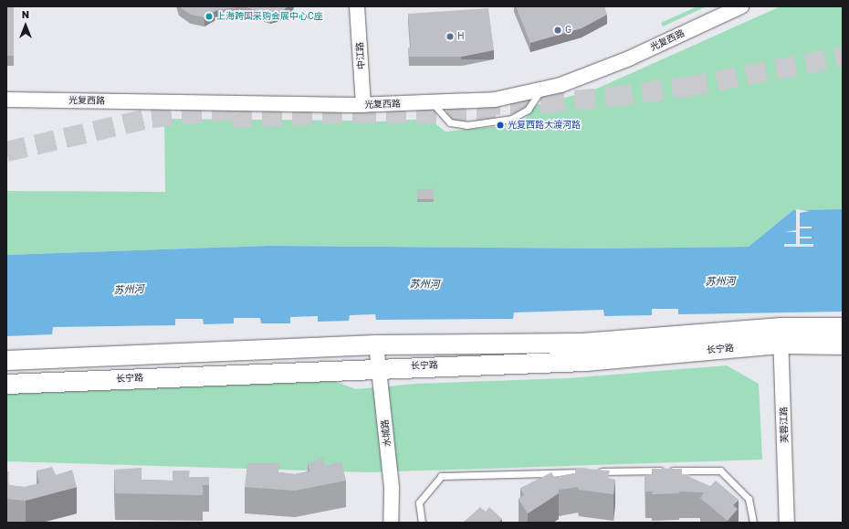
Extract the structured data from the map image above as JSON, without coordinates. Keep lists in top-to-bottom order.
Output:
{
  "streets": {
    "main road": ["长宁路"],
    "street": [
      "光复西路",
      "中江路",
      "芙蓉江路",
      "水城路"
    ]
  },
  "crossings": [
    ["光复西路", "中江路"],
    ["长宁路", "芙蓉江路"],
    ["长宁路", "水城路"]
  ],
  "water": ["苏州河"],
  "places": [
    "上海跨国采购会展中心C座",
    "G",
    "H",
    "光复西路大渡河路"
  ],
  "north": "top"
}
